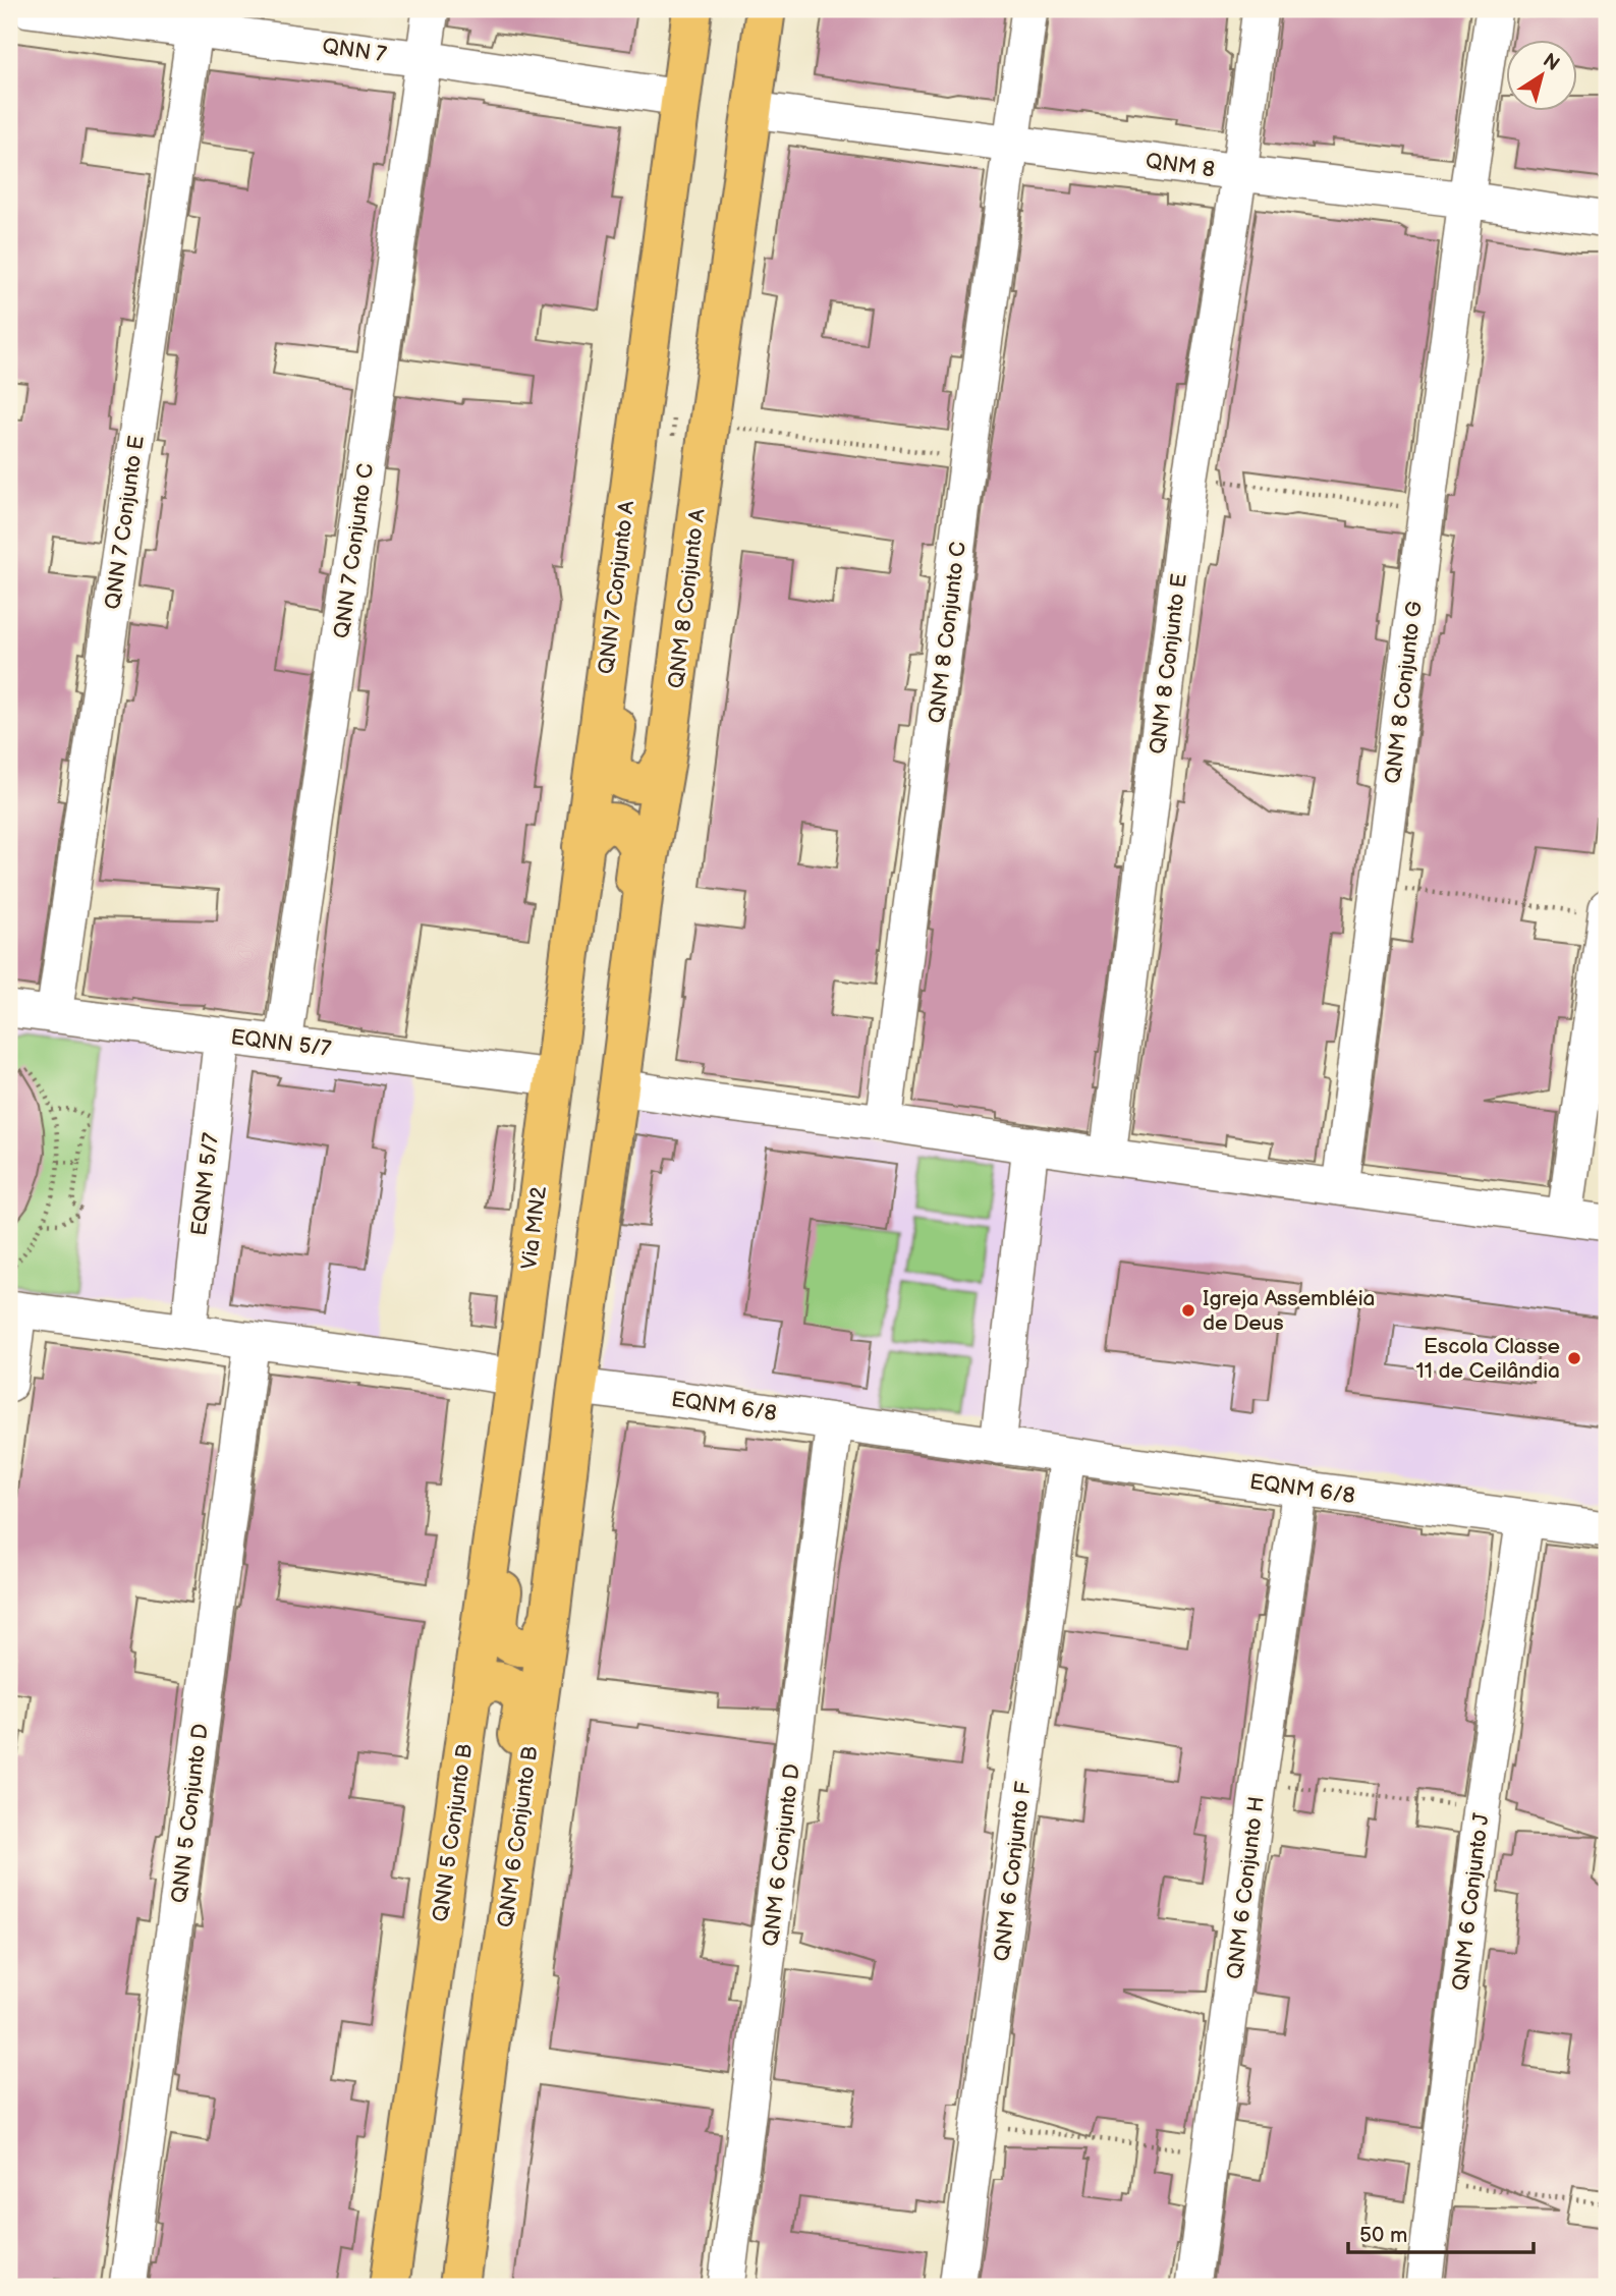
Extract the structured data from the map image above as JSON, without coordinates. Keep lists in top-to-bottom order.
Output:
{
  "streets": {
    "main road": [
      "QNN 7 Conjunto A",
      "QNM 8 Conjunto A",
      "Via MN2",
      "QNN 5 Conjunto B",
      "QNM 6 Conjunto B"
    ],
    "street": [
      "QNN 7",
      "QNM 8",
      "QNN 7 Conjunto E",
      "QNN 7 Conjunto C",
      "QNM 8 Conjunto C",
      "QNM 8 Conjunto E",
      "QNM 8 Conjunto G",
      "EQNN 5/7",
      "EQNM 5/7",
      "EQNM 6/8",
      "QNN 5 Conjunto D",
      "QNM 6 Conjunto D",
      "QNM 6 Conjunto F",
      "QNM 6 Conjunto H",
      "QNM 6 Conjunto J"
    ]
  },
  "crossings": [
    ["QNN 7", "QNN 7 Conjunto E"],
    ["QNN 7", "QNN 7 Conjunto C"],
    ["QNN 7", "QNN 7 Conjunto A"],
    ["QNM 8", "QNM 8 Conjunto A"],
    ["QNM 8", "QNM 8 Conjunto C"],
    ["QNM 8", "QNM 8 Conjunto E"],
    ["QNM 8", "QNM 8 Conjunto G"],
    ["QNN 7 Conjunto E", "EQNN 5/7"],
    ["QNN 7 Conjunto C", "EQNN 5/7"],
    ["QNN 7 Conjunto A", "EQNN 5/7"],
    ["QNN 7 Conjunto A", "Via MN2"],
    ["EQNN 5/7", "EQNM 5/7"],
    ["EQNN 5/7", "Via MN2"],
    ["Via MN2", "QNN 5 Conjunto B"],
    ["EQNM 6/8", "QNM 6 Conjunto B"],
    ["EQNM 6/8", "QNM 6 Conjunto D"],
    ["EQNM 6/8", "QNM 6 Conjunto F"],
    ["EQNM 6/8", "QNM 6 Conjunto H"],
    ["EQNM 6/8", "QNM 6 Conjunto J"]
  ],
  "places": ["Igreja Assembléia de Deus", "Escola Classe 11 de Ceilândia"],
  "scale_bar": "50 m",
  "north": "top right"
}
